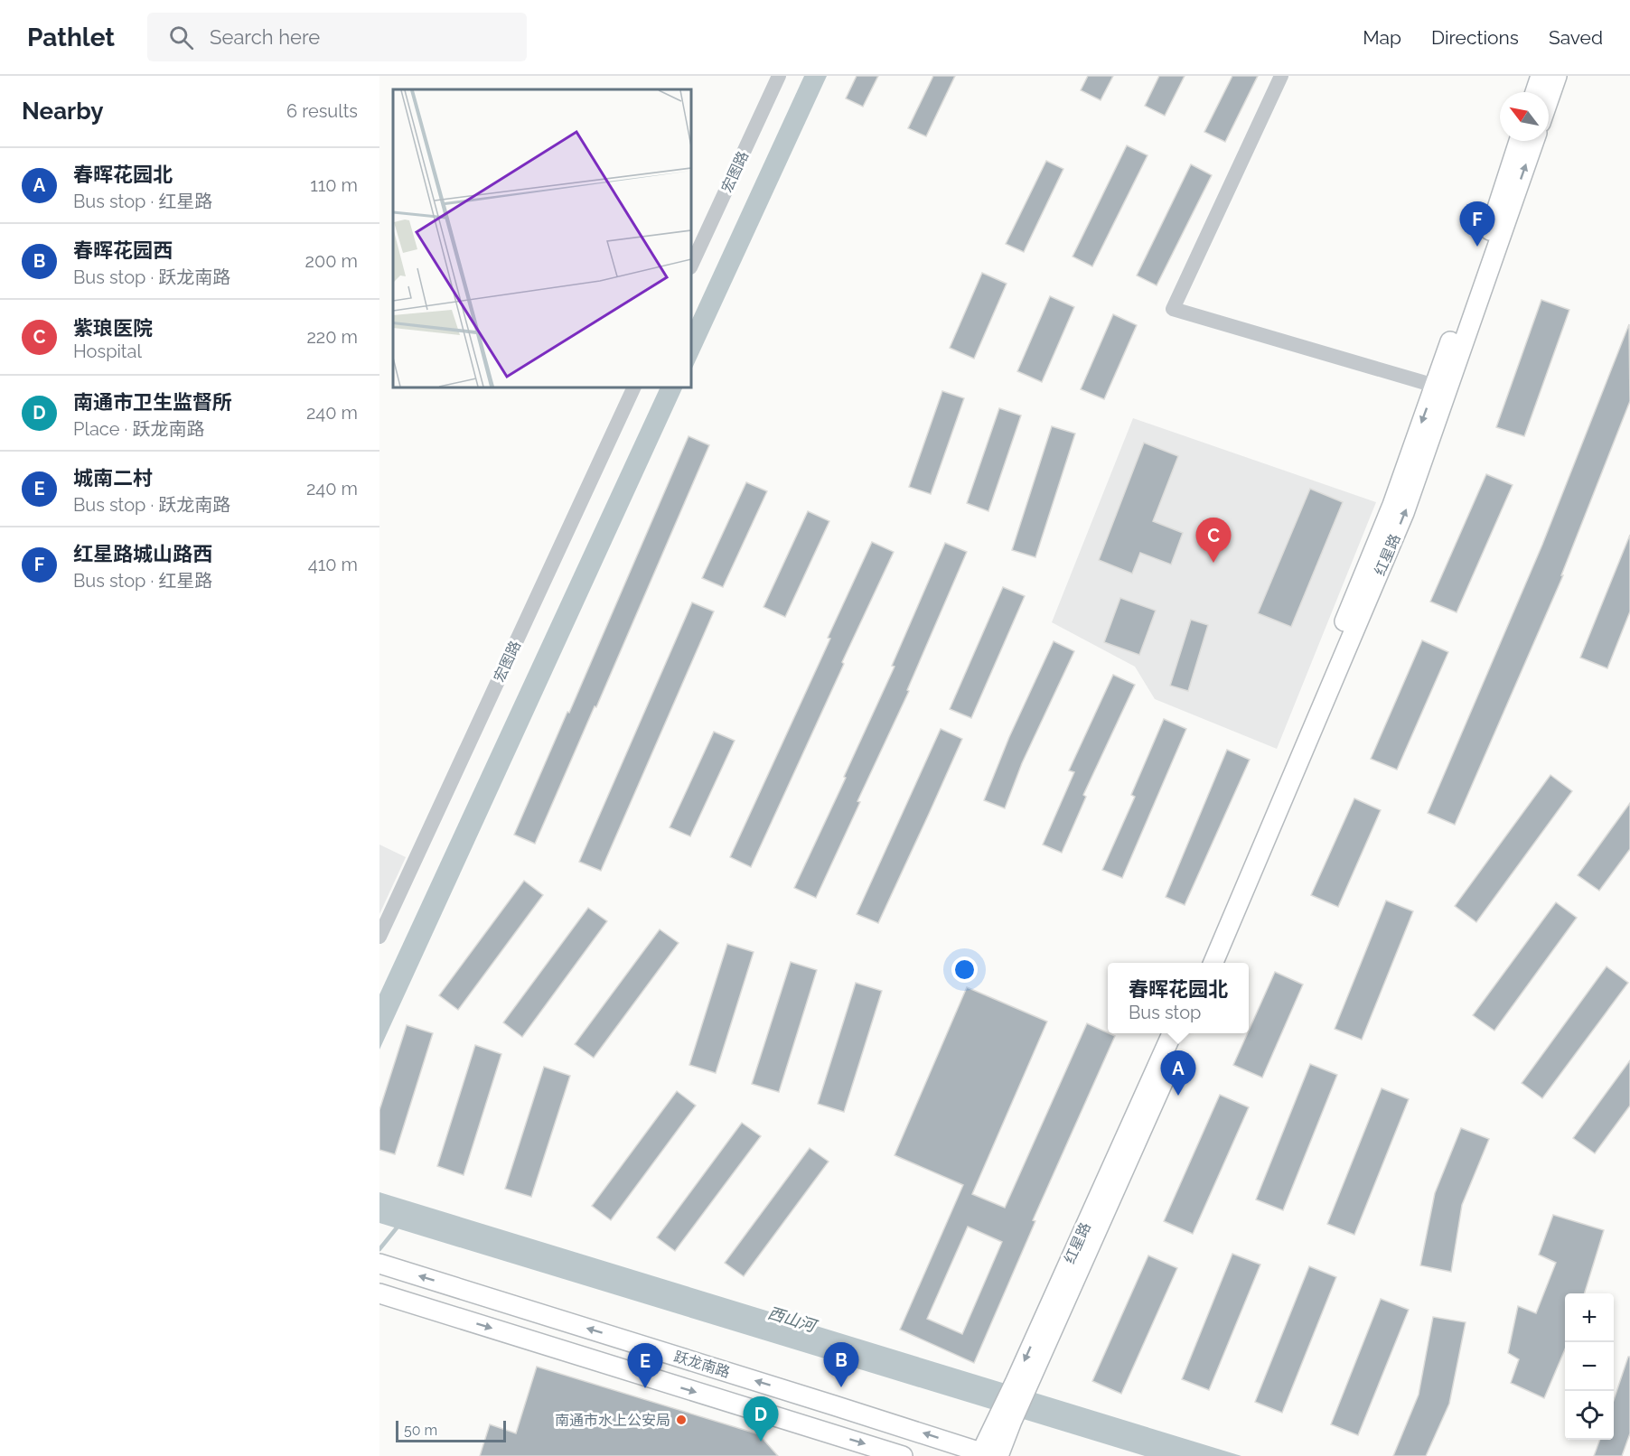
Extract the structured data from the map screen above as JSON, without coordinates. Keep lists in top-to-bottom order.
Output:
{
  "streets": {
    "main road": ["红星路", "跃龙南路"],
    "street": ["宏图路"]
  },
  "crossings": [
    ["红星路", "跃龙南路"]
  ],
  "water": ["西山河"],
  "places": ["南通市水上公安局"],
  "scale_bar": "50 m",
  "north": "top left",
  "page": {
    "header": "Pathlet",
    "search": "Search here",
    "nav": ["Map", "Directions", "Saved"],
    "heading": ["Nearby", "6 results"],
    "list": [
      {
        "mark": "A",
        "name": "春晖花园北",
        "note": "Bus stop · 红星路",
        "value": "110 m"
      },
      {
        "mark": "B",
        "name": "春晖花园西",
        "note": "Bus stop · 跃龙南路",
        "value": "200 m"
      },
      {
        "mark": "C",
        "name": "紫琅医院",
        "note": "Hospital",
        "value": "220 m"
      },
      {
        "mark": "D",
        "name": "南通市卫生监督所",
        "note": "Place · 跃龙南路",
        "value": "240 m"
      },
      {
        "mark": "E",
        "name": "城南二村",
        "note": "Bus stop · 跃龙南路",
        "value": "240 m"
      },
      {
        "mark": "F",
        "name": "红星路城山路西",
        "note": "Bus stop · 红星路",
        "value": "410 m"
      }
    ],
    "pins": [
      "F",
      "C",
      "A",
      "B",
      "E",
      "D"
    ],
    "popup": ["春晖花园北", "Bus stop"],
    "map_buttons": ["+", "−"],
    "scale": "50 m"
  }
}
